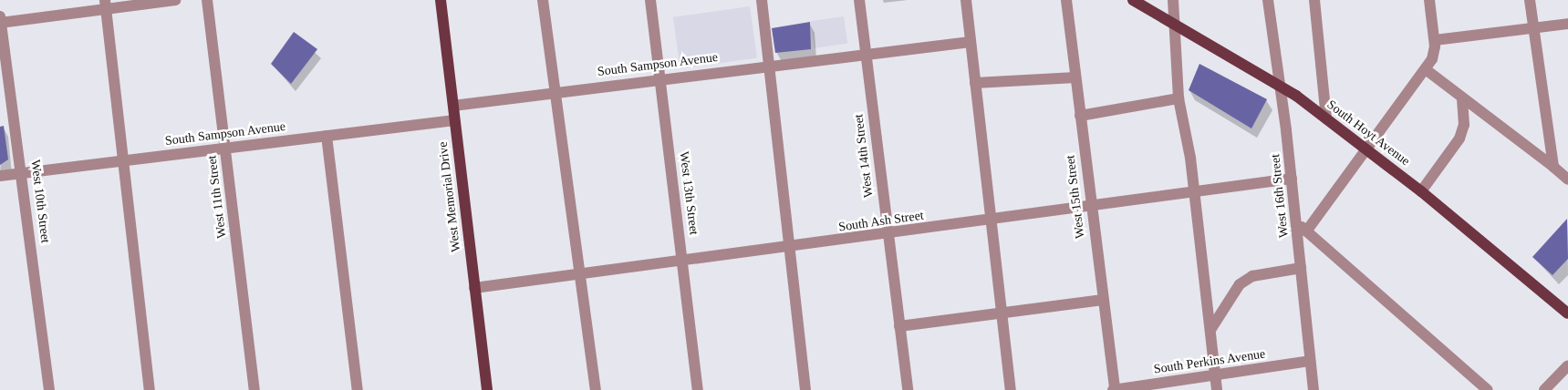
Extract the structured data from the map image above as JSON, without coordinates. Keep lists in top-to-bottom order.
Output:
{
  "streets": {
    "main road": ["South Hoyt Avenue", "West Memorial Drive"],
    "street": [
      "South Sampson Avenue",
      "West 14th Street",
      "West 13th Street",
      "West 16th Street",
      "West 11th Street",
      "West 15th Street",
      "West 10th Street",
      "South Ash Street",
      "South Perkins Avenue"
    ]
  },
  "crossings": [
    ["South Sampson Avenue", "West 14th Street"],
    ["South Sampson Avenue", "West 13th Street"],
    ["South Sampson Avenue", "West 11th Street"],
    ["South Sampson Avenue", "West Memorial Drive"],
    ["South Sampson Avenue", "West 10th Street"],
    ["South Hoyt Avenue", "West 16th Street"],
    ["West 14th Street", "South Ash Street"],
    ["West 13th Street", "South Ash Street"],
    ["West 16th Street", "South Ash Street"],
    ["West 16th Street", "South Perkins Avenue"],
    ["West Memorial Drive", "South Ash Street"],
    ["West 15th Street", "South Ash Street"],
    ["West 15th Street", "South Perkins Avenue"]
  ]
}
